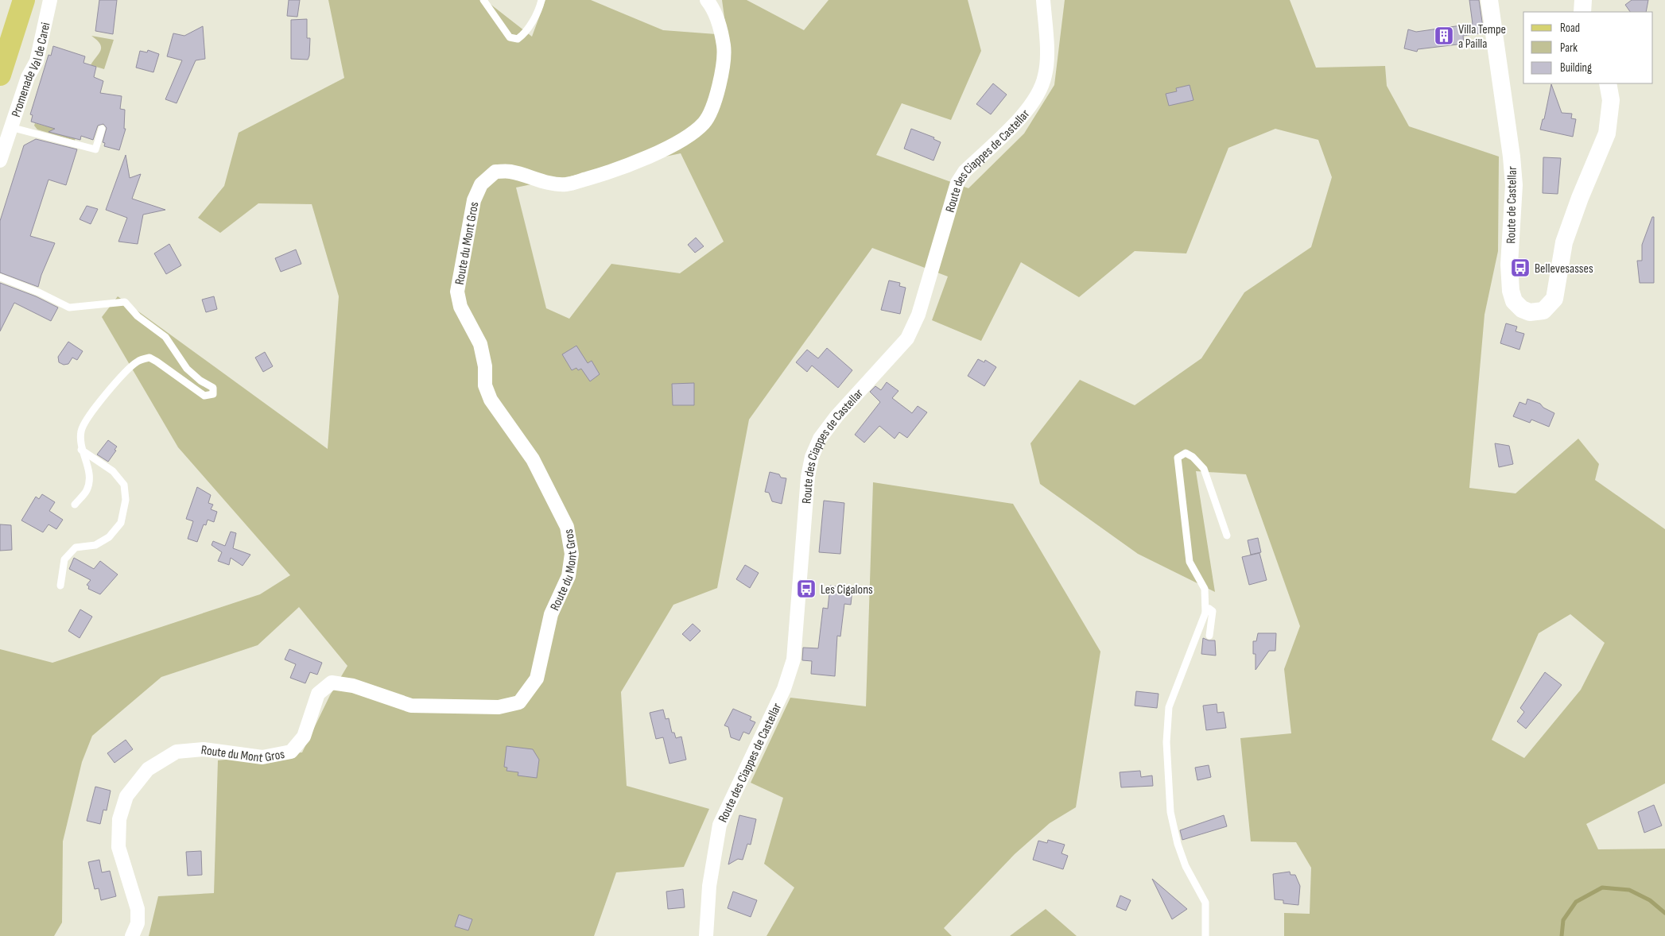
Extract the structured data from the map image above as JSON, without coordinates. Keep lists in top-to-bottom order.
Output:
{
  "streets": {
    "street": [
      "Promenade Val de Carei",
      "Route des Ciappes de Castellar",
      "Route de Castellar",
      "Route du Mont Gros"
    ]
  },
  "places": {
    "building": ["Villa Tempe a Pailla"],
    "bus stop": ["Bellevesasses", "Les Cigalons"]
  },
  "legend": ["Road", "Park", "Building"]
}
